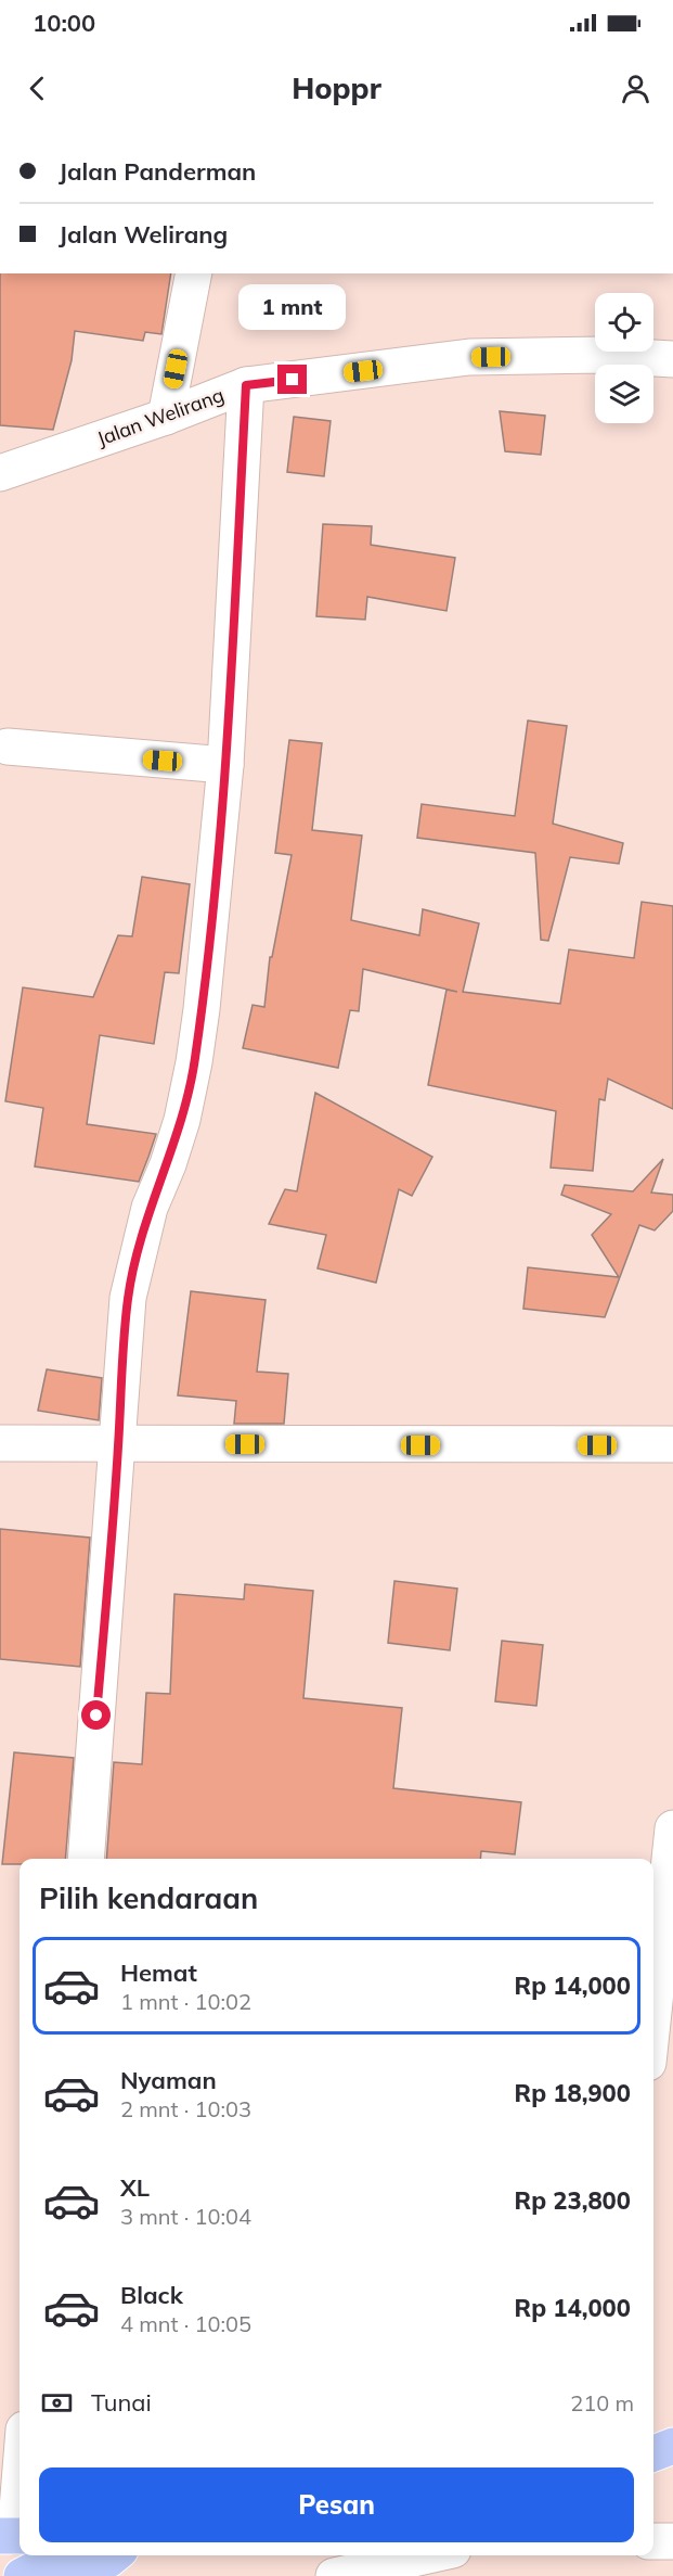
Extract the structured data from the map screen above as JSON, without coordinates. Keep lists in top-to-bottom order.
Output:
{
  "streets": {
    "street": ["Jalan Welirang"]
  },
  "page": {
    "status": "10:00",
    "header": "Hoppr",
    "banner": ["Jalan Panderman", "Jalan Welirang"],
    "bubble": "1 mnt",
    "heading": "Pilih kendaraan",
    "list": [
      {
        "name": "Hemat",
        "note": "1 mnt · 10:02",
        "value": "Rp 14,000"
      },
      {
        "name": "Nyaman",
        "note": "2 mnt · 10:03",
        "value": "Rp 18,900"
      },
      {
        "name": "XL",
        "note": "3 mnt · 10:04",
        "value": "Rp 23,800"
      },
      {
        "name": "Black",
        "note": "4 mnt · 10:05",
        "value": "Rp 14,000"
      }
    ],
    "pay": ["Tunai", "210 m"],
    "buttons": "Pesan"
  }
}
